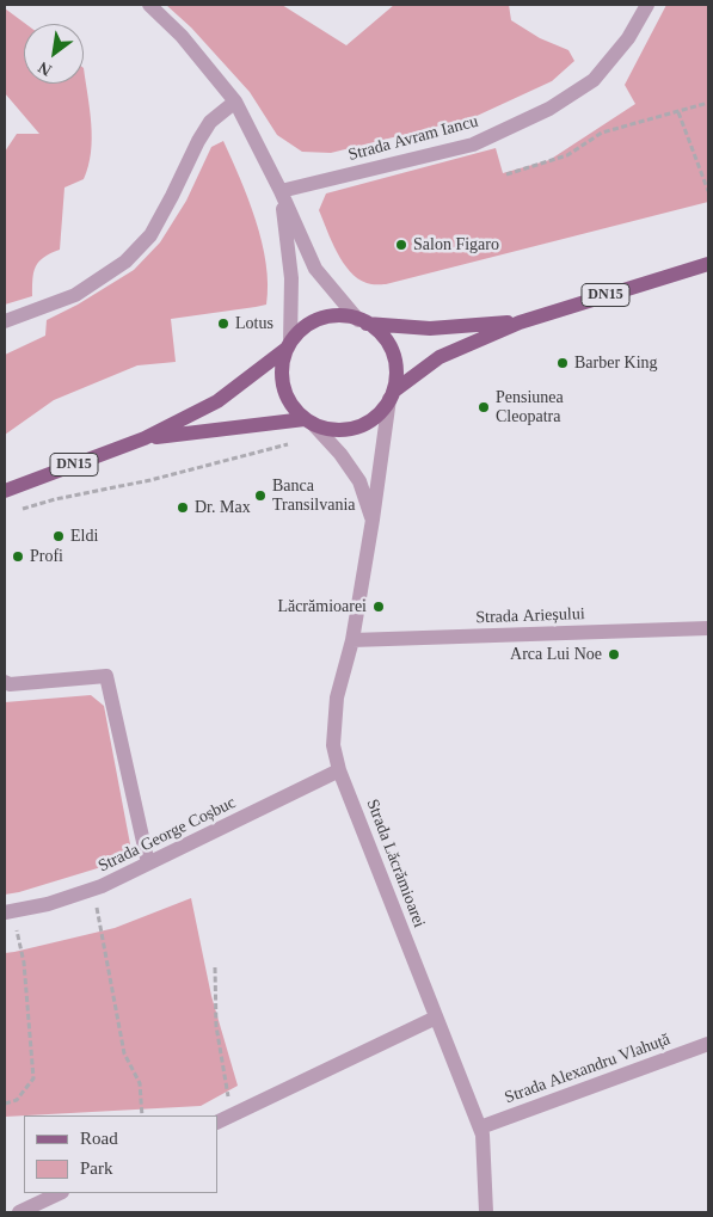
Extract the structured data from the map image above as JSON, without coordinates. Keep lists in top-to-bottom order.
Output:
{
  "streets": {
    "main road": ["DN15"],
    "street": [
      "Strada Avram Iancu",
      "Strada Arieșului",
      "Strada George Coșbuc",
      "Strada Lăcrămioarei",
      "Strada Alexandru Vlahuță"
    ]
  },
  "crossings": [
    ["DN15", "Strada Lăcrămioarei"],
    ["Strada Arieșului", "Strada Lăcrămioarei"],
    ["Strada George Coșbuc", "Strada Lăcrămioarei"],
    ["Strada Lăcrămioarei", "Strada Alexandru Vlahuță"]
  ],
  "places": [
    "Salon Figaro",
    "Lotus",
    "Barber King",
    "Pensiunea Cleopatra",
    "Banca Transilvania",
    "Dr. Max",
    "Eldi",
    "Profi",
    "Lăcrămioarei",
    "Arca Lui Noe"
  ],
  "legend": ["Road", "Park"],
  "north": "bottom left"
}
